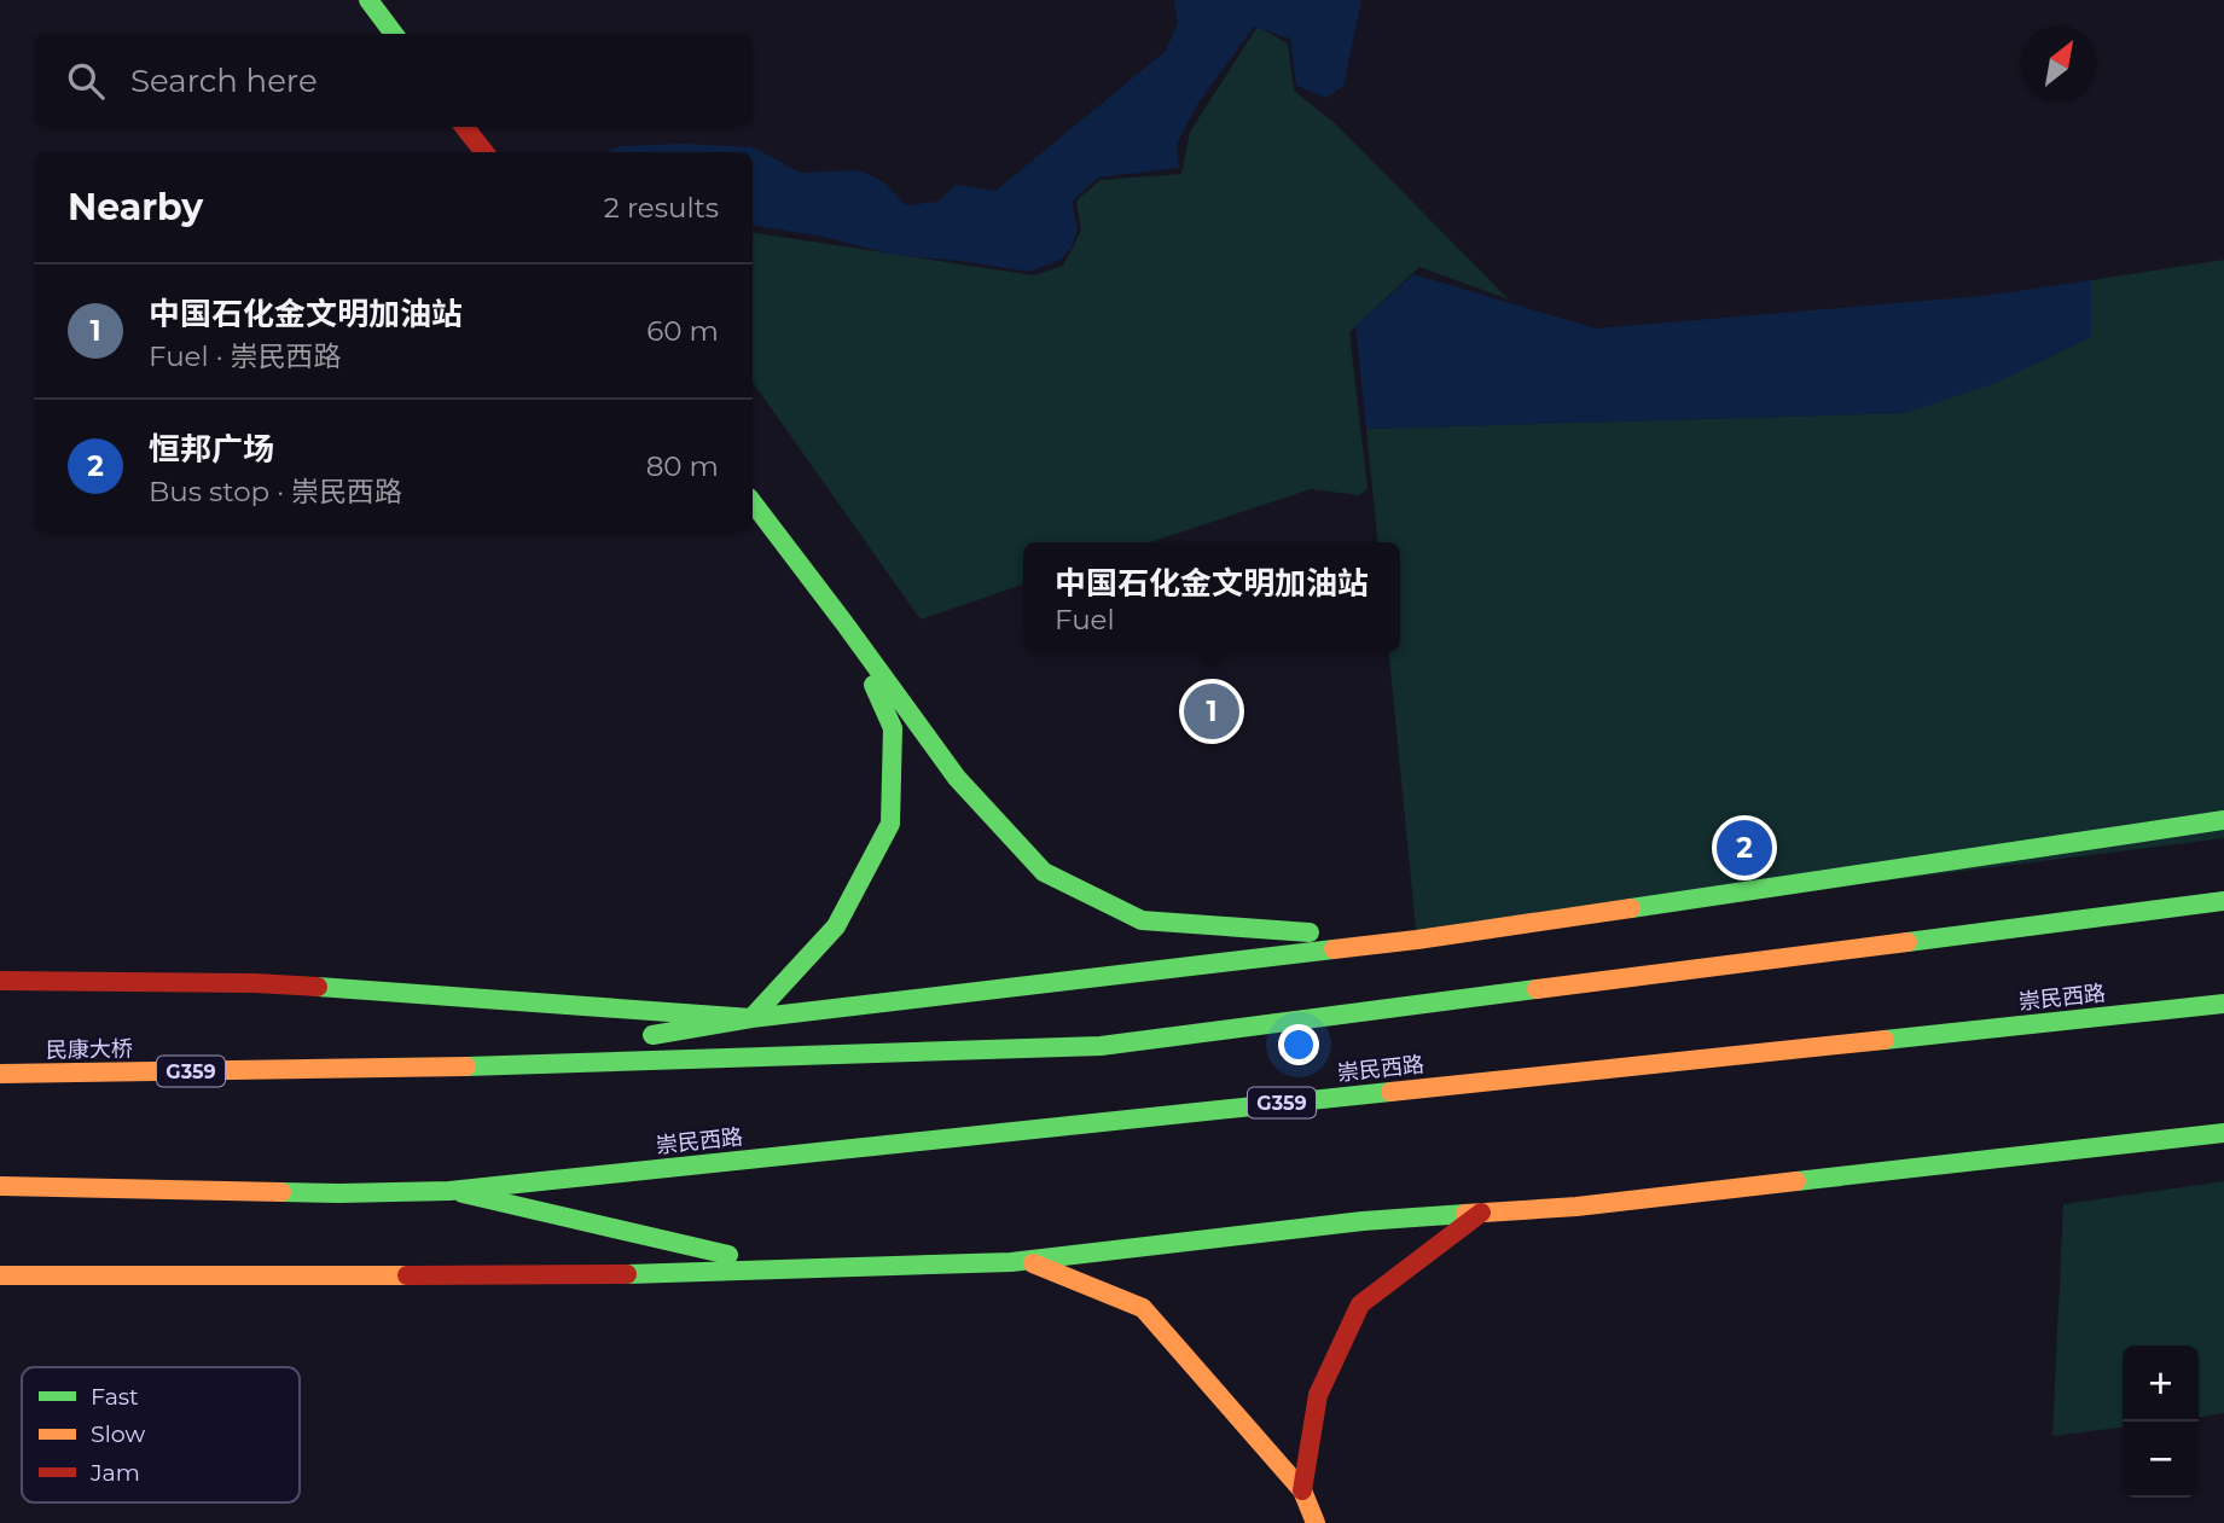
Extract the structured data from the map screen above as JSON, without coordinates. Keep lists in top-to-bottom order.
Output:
{
  "streets": {
    "main road": ["崇民西路", "民康大桥", "G359"]
  },
  "crossings": [
    ["民康大桥", "G359"]
  ],
  "legend": ["Fast", "Slow", "Jam"],
  "north": "top right",
  "page": {
    "search": "Search here",
    "heading": ["Nearby", "2 results"],
    "list": [
      {
        "mark": "1",
        "name": "中国石化金文明加油站",
        "note": "Fuel · 崇民西路",
        "value": "60 m"
      },
      {
        "mark": "2",
        "name": "恒邦广场",
        "note": "Bus stop · 崇民西路",
        "value": "80 m"
      }
    ],
    "popup": ["中国石化金文明加油站", "Fuel"],
    "pins": ["1", "2"],
    "map_buttons": ["+", "−"]
  }
}
